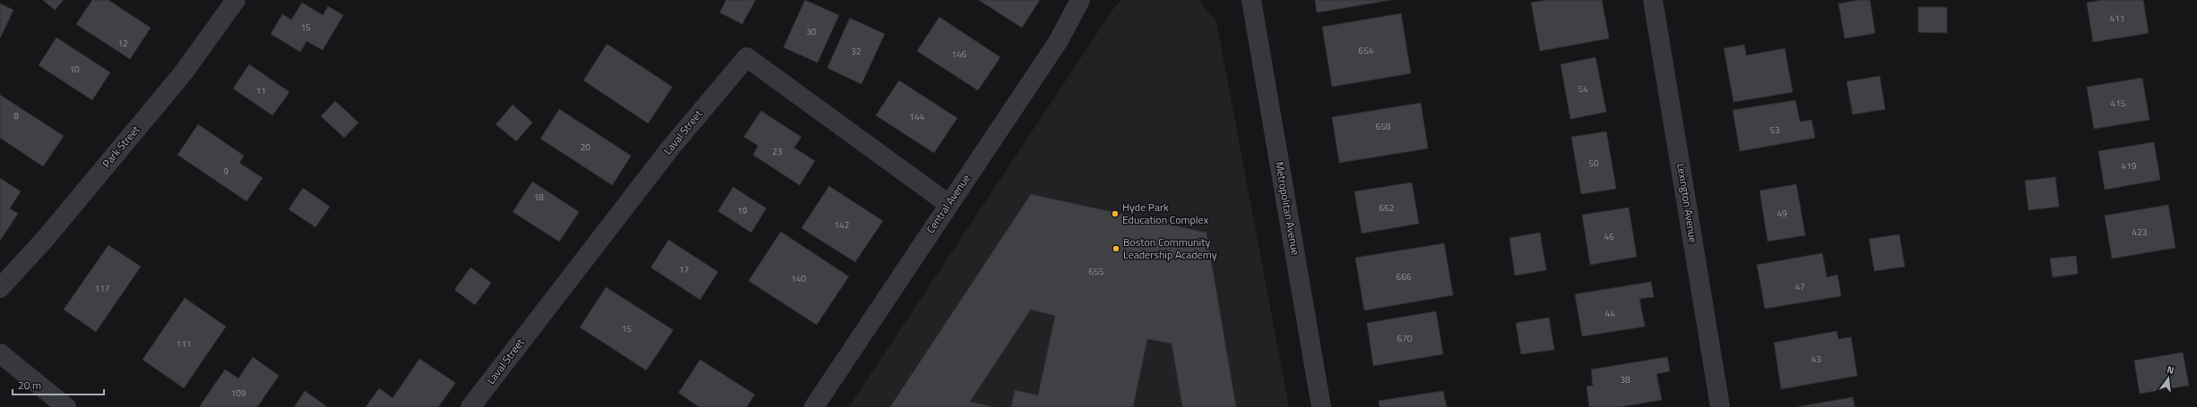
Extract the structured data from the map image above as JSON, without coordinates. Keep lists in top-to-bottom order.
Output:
{
  "streets": {
    "street": [
      "Laval Street",
      "Park Street",
      "Lexington Avenue",
      "Central Avenue",
      "Metropolitan Avenue"
    ]
  },
  "crossings": [
    ["Laval Street", "Central Avenue"]
  ],
  "places": ["Hyde Park Education Complex", "Boston Community Leadership Academy"],
  "house_numbers": [
    "411",
    "15",
    "30",
    "12",
    "654",
    "32",
    "146",
    "10",
    "54",
    "11",
    "415",
    "8",
    "144",
    "658",
    "53",
    "20",
    "23",
    "50",
    "419",
    "9",
    "18",
    "662",
    "19",
    "49",
    "142",
    "423",
    "46",
    "17",
    "655",
    "666",
    "140",
    "47",
    "117",
    "44",
    "15",
    "670",
    "111",
    "43",
    "38",
    "109"
  ],
  "scale_bar": "20 m",
  "north": "top"
}
